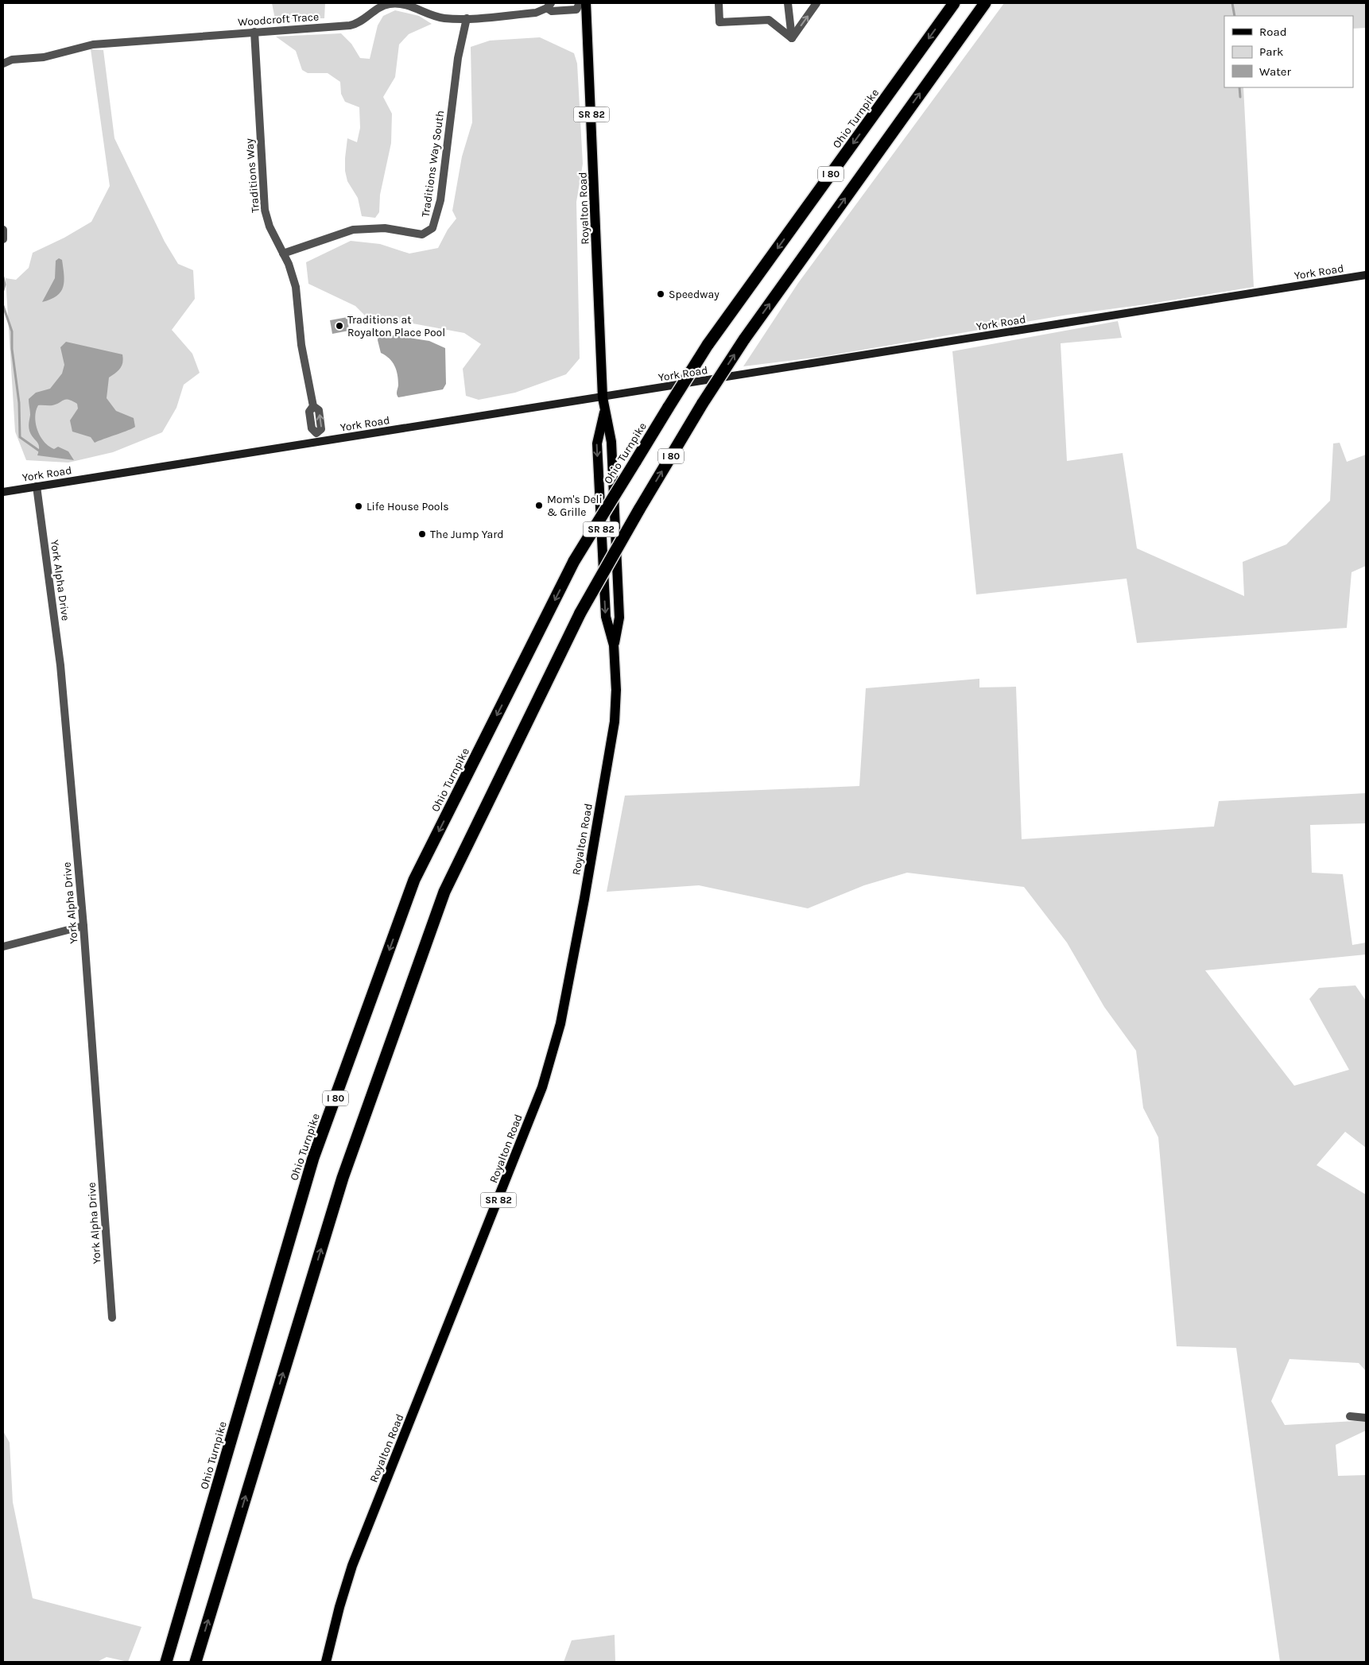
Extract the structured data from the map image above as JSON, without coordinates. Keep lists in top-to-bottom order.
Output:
{
  "streets": {
    "highway": ["Ohio Turnpike", "I 80"],
    "main road": ["SR 82", "Royalton Road"],
    "street": [
      "Woodcroft Trace",
      "Traditions Way South",
      "Traditions Way",
      "York Road",
      "York Alpha Drive"
    ]
  },
  "crossings": [
    ["Woodcroft Trace", "Traditions Way South"],
    ["Woodcroft Trace", "Traditions Way"],
    ["Woodcroft Trace", "Royalton Road"],
    ["Traditions Way South", "Traditions Way"],
    ["Traditions Way", "York Road"],
    ["Royalton Road", "York Road"],
    ["York Road", "York Alpha Drive"]
  ],
  "places": [
    "Speedway",
    "Traditions at Royalton Place Pool",
    "Mom's Deli & Grille",
    "Life House Pools",
    "The Jump Yard"
  ],
  "legend": ["Road", "Park", "Water"]
}
